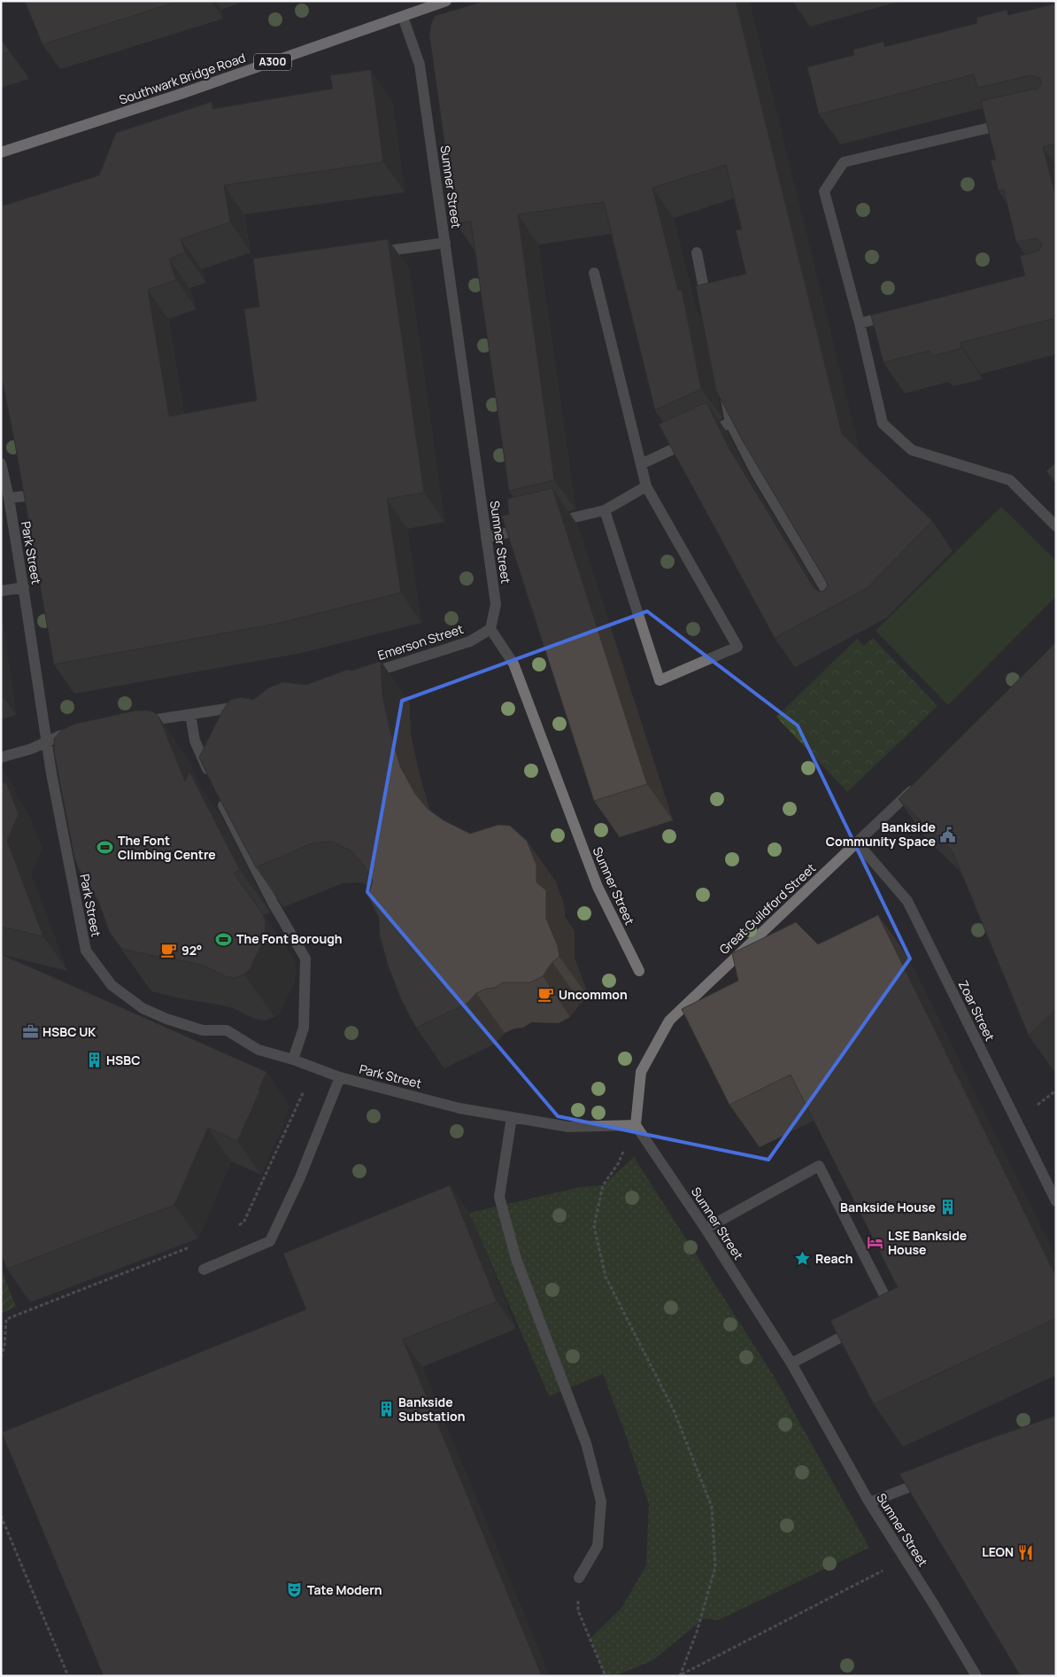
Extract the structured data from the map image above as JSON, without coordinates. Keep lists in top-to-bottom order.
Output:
{
  "streets": {
    "main road": ["A300", "Southwark Bridge Road"],
    "street": [
      "Sumner Street",
      "Park Street",
      "Emerson Street",
      "Great Guildford Street",
      "Zoar Street"
    ]
  },
  "crossings": [
    ["Southwark Bridge Road", "Sumner Street"],
    ["Sumner Street", "Park Street"],
    ["Sumner Street", "Emerson Street"],
    ["Sumner Street", "Great Guildford Street"],
    ["Park Street", "Great Guildford Street"],
    ["Great Guildford Street", "Zoar Street"]
  ],
  "places": {
    "public building": ["Bankside Community Space"],
    "sports": ["The Font Climbing Centre", "The Font Borough"],
    "cafe": ["92°", "Uncommon"],
    "office": ["HSBC UK"],
    "building": ["HSBC", "Bankside House", "Bankside Substation"],
    "hotel": ["LSE Bankside House"],
    "place": ["Reach"],
    "restaurant": ["LEON"],
    "theatre": ["Tate Modern"]
  }
}
